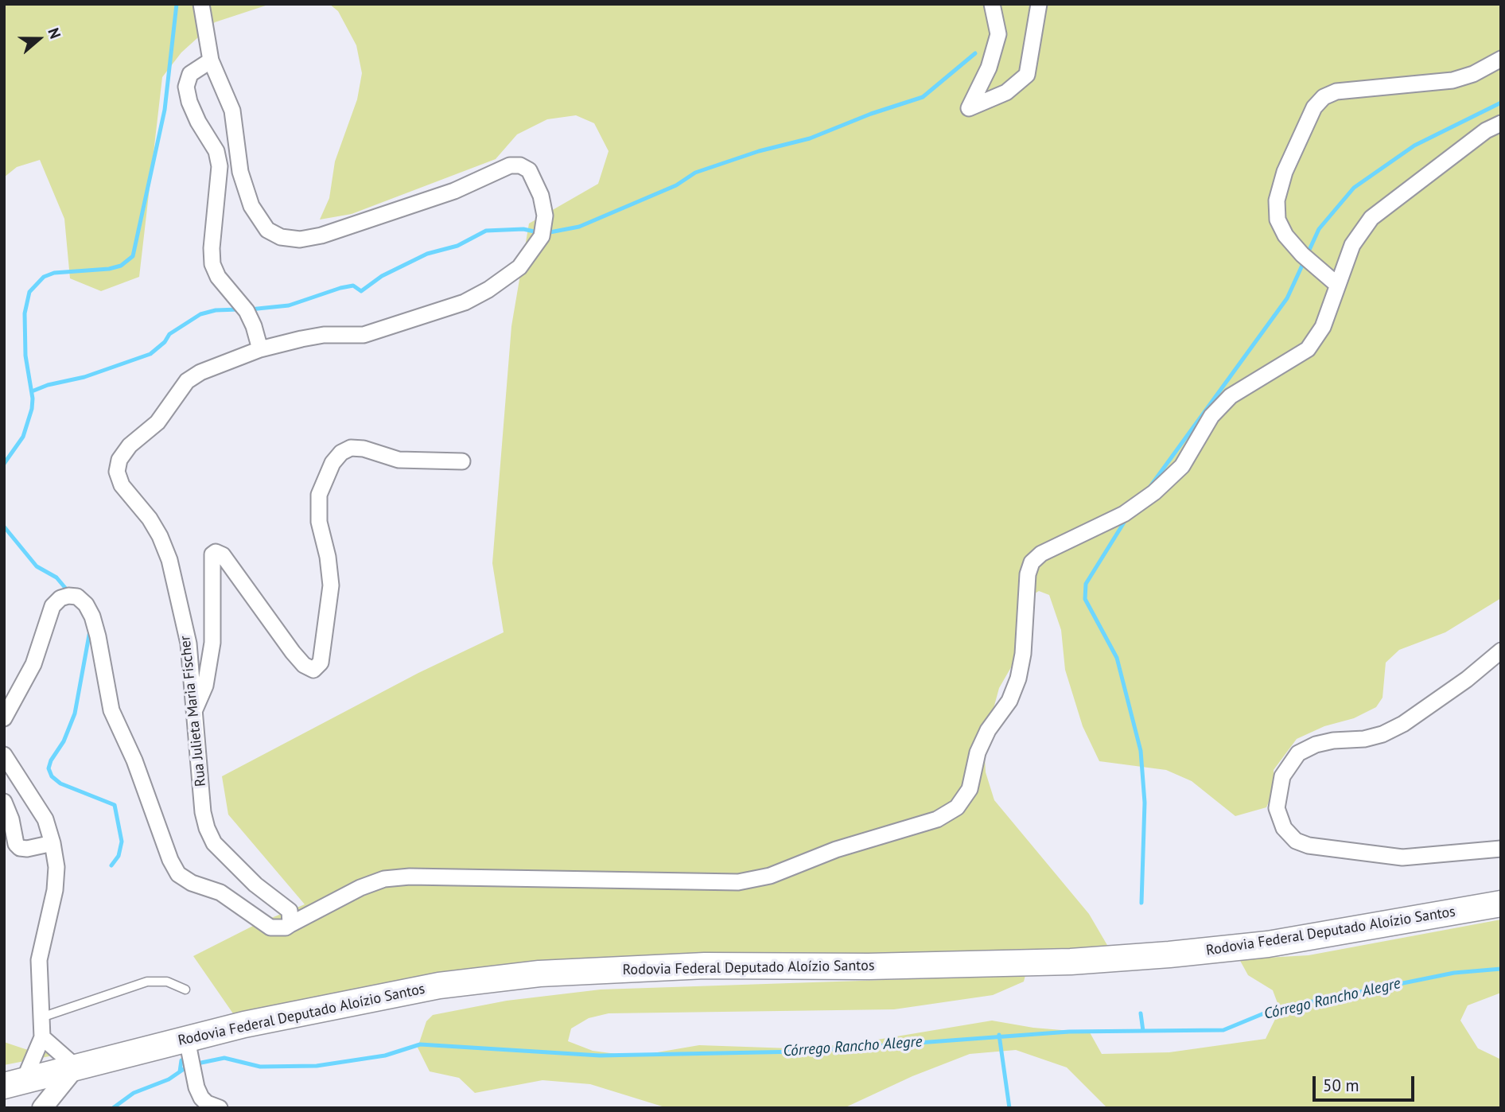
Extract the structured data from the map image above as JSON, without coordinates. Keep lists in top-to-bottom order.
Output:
{
  "streets": {
    "highway": ["Rodovia Federal Deputado Aloízio Santos"],
    "street": ["Rua Julieta Maria Fischer"]
  },
  "water": ["Córrego Rancho Alegre"],
  "scale_bar": "50 m",
  "north": "right"
}
